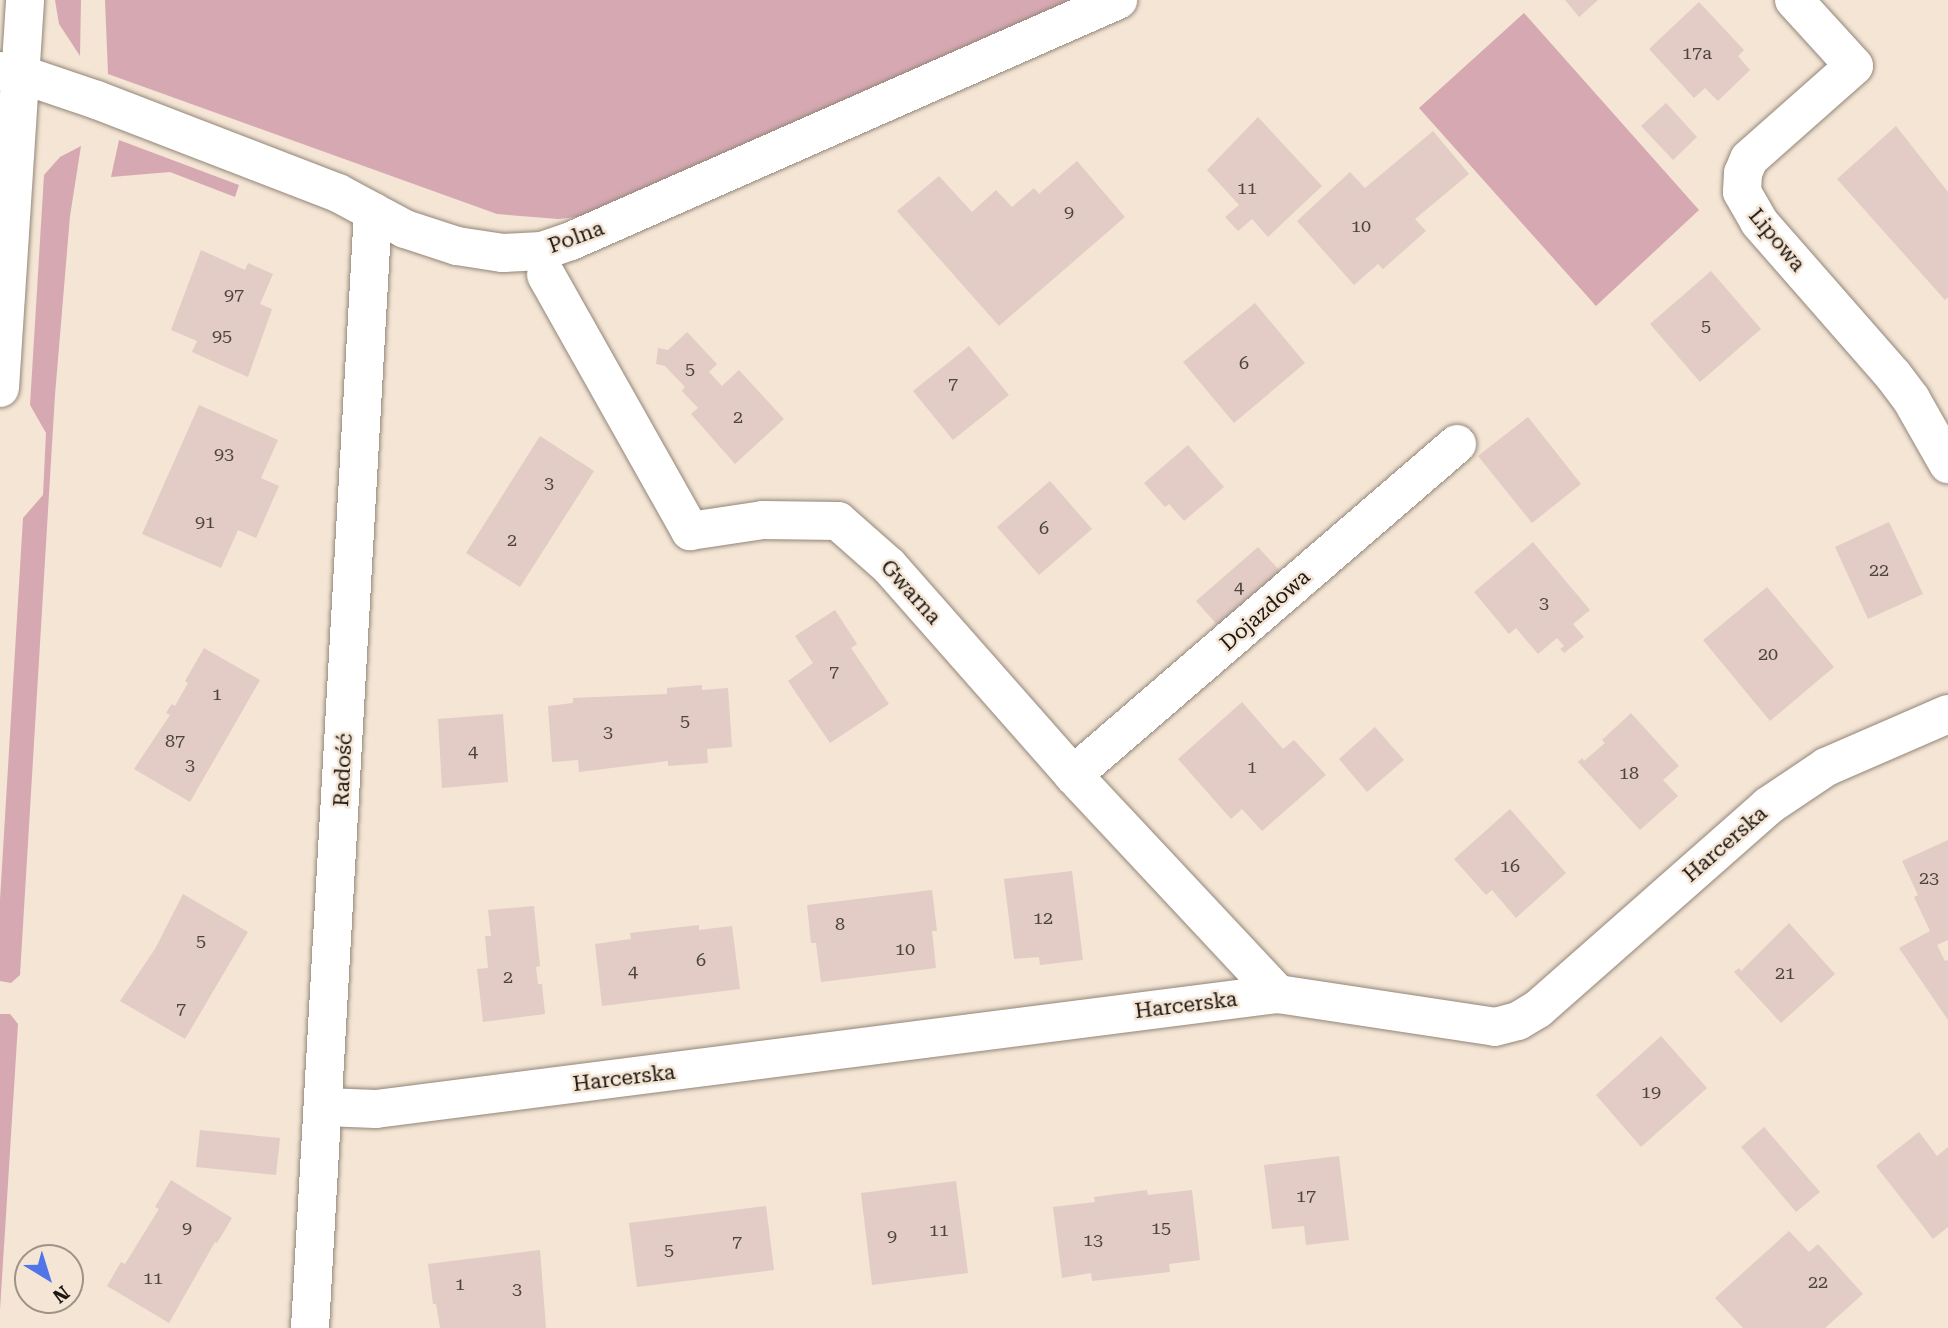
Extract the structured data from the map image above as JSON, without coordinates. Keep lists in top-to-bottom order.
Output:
{
  "streets": {
    "street": [
      "Polna",
      "Lipowa",
      "Gwarna",
      "Dojazdowa",
      "Radość",
      "Harcerska"
    ]
  },
  "crossings": [
    ["Polna", "Radość"],
    ["Gwarna", "Dojazdowa"],
    ["Gwarna", "Harcerska"],
    ["Radość", "Harcerska"]
  ],
  "house_numbers": [
    "17a",
    "11",
    "9",
    "10",
    "97",
    "5",
    "95",
    "6",
    "5",
    "7",
    "2",
    "93",
    "3",
    "91",
    "6",
    "2",
    "22",
    "4",
    "3",
    "20",
    "7",
    "1",
    "5",
    "3",
    "87",
    "4",
    "3",
    "1",
    "18",
    "16",
    "23",
    "12",
    "8",
    "5",
    "10",
    "6",
    "4",
    "21",
    "2",
    "7",
    "19",
    "17",
    "9",
    "15",
    "11",
    "9",
    "13",
    "7",
    "5",
    "11",
    "22",
    "1",
    "3"
  ],
  "north": "bottom right"
}
